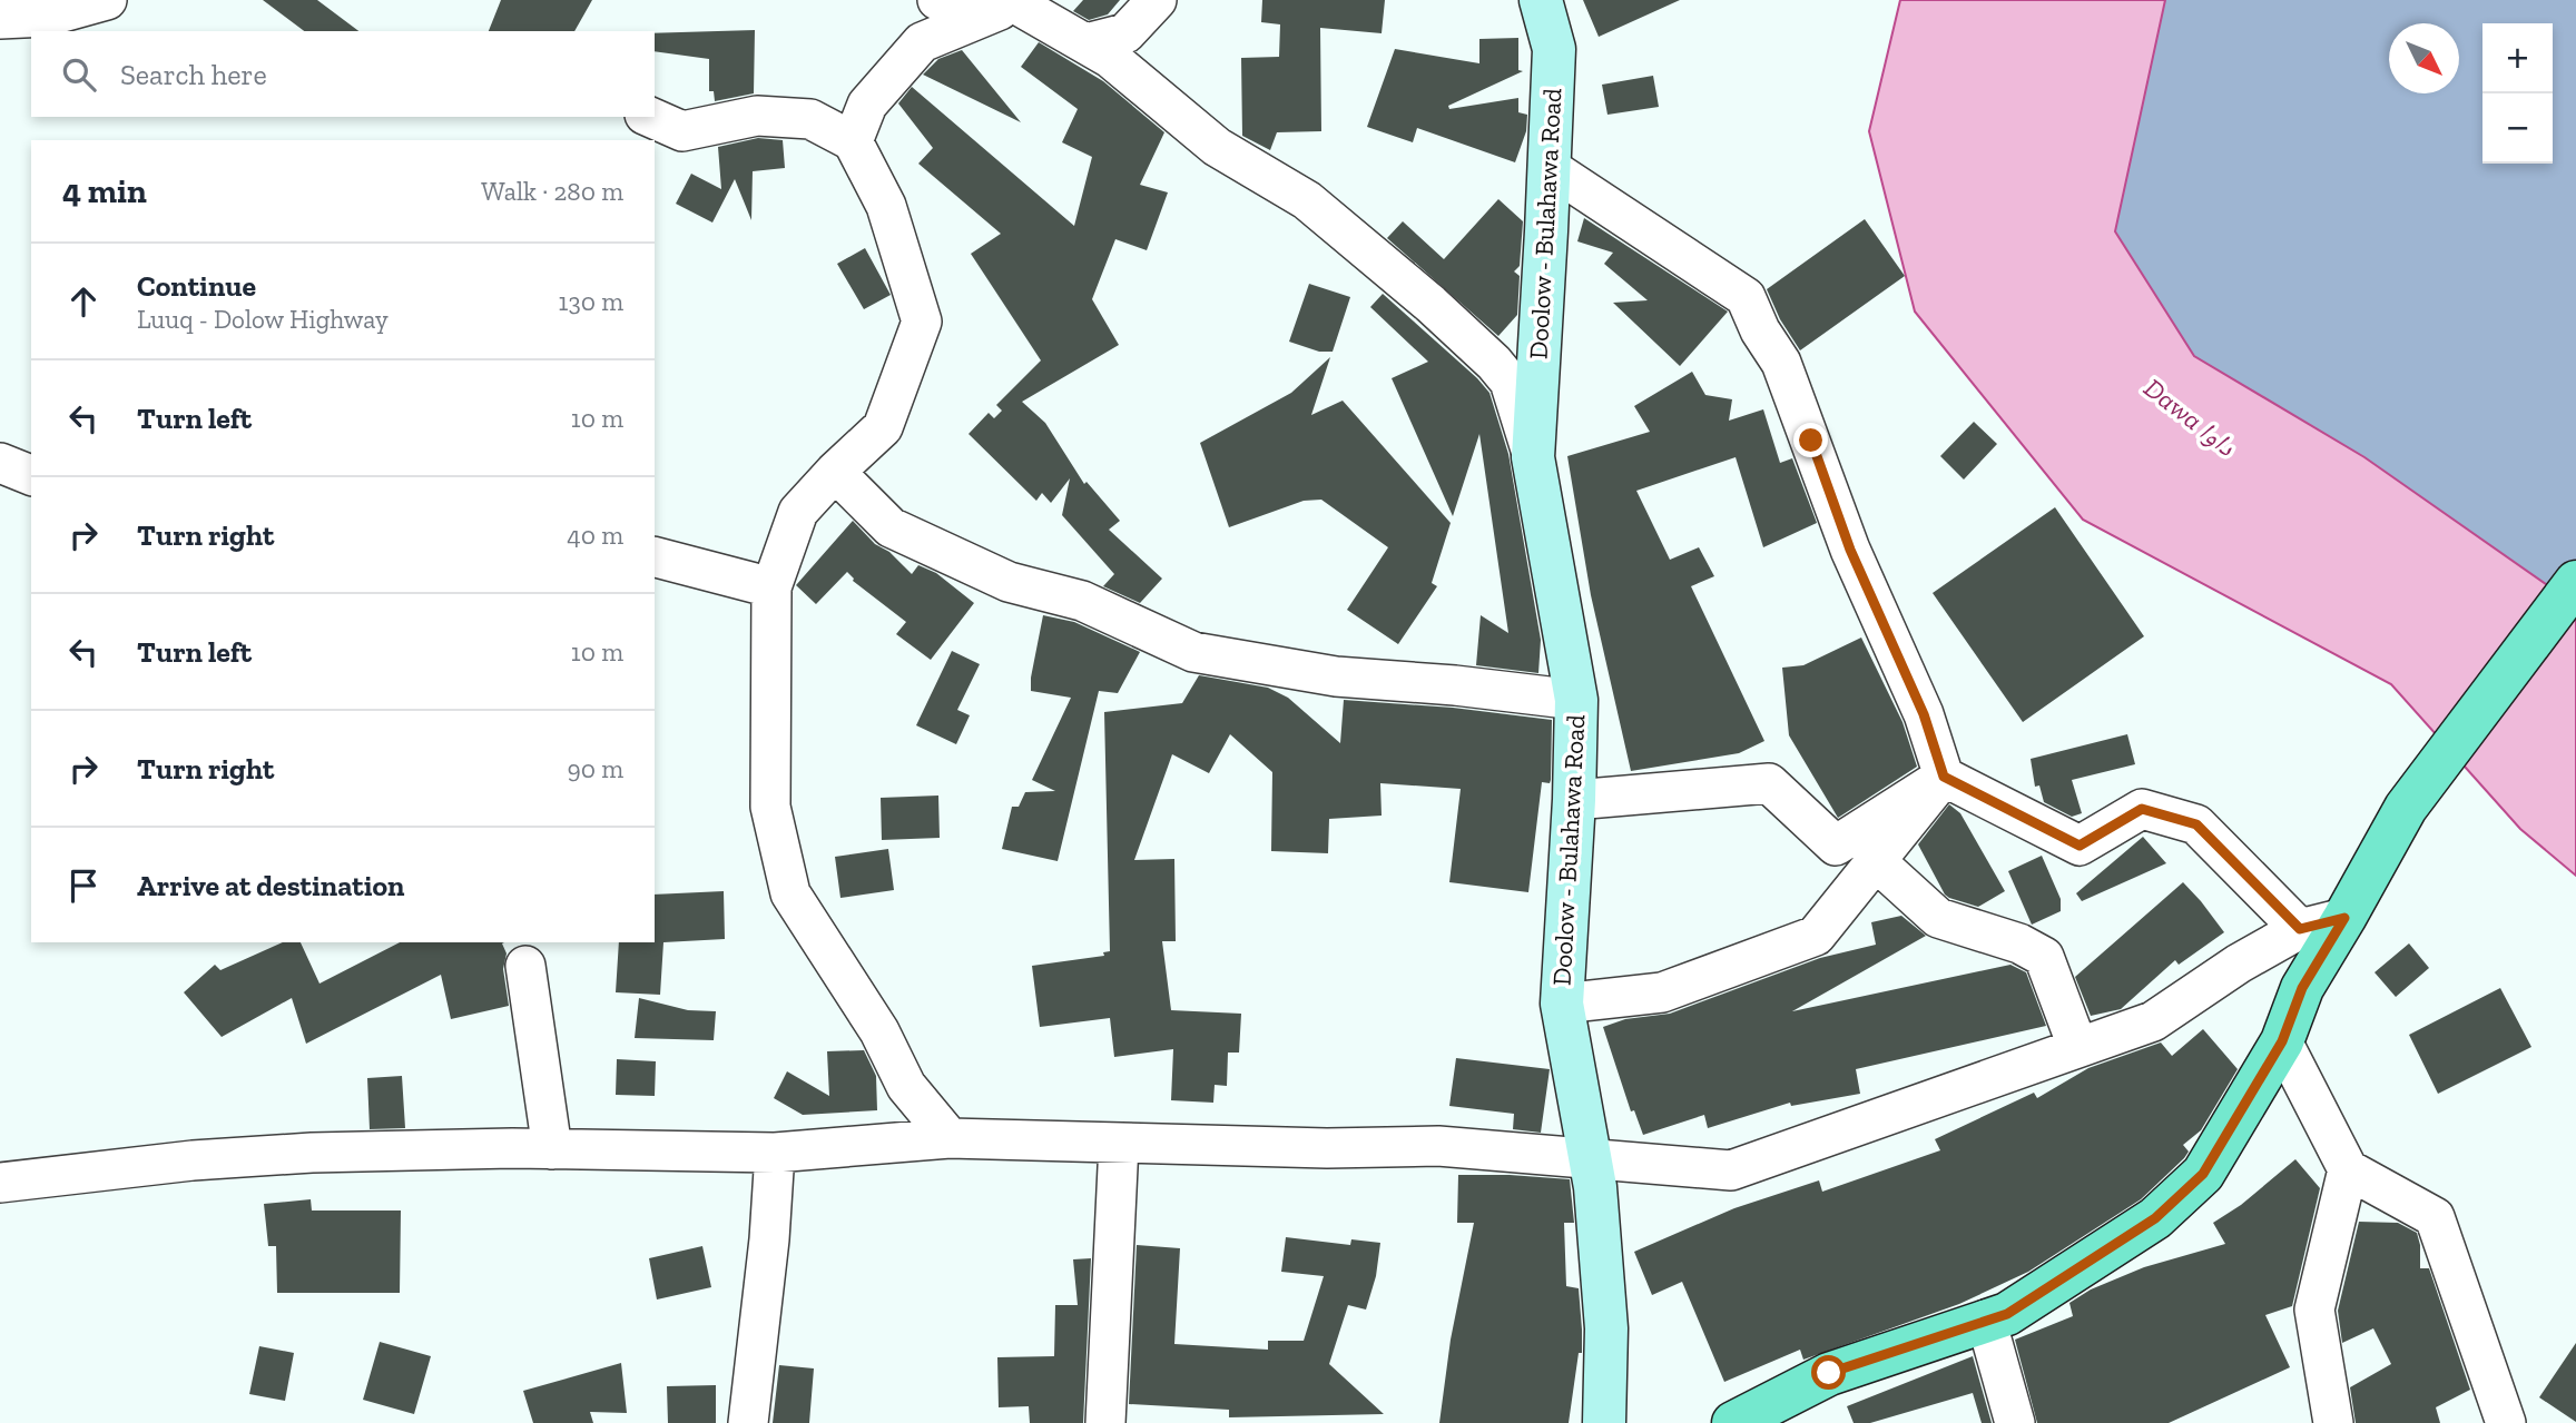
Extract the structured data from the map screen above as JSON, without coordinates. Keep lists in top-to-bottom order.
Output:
{
  "streets": {
    "main road": ["Doolow - Bulahawa Road"]
  },
  "water": ["Dawa داوا"],
  "north": "bottom right",
  "page": {
    "map_buttons": ["+", "−"],
    "search": "Search here",
    "heading": ["4 min", "Walk · 280 m"],
    "list": [
      ["Continue", "Luuq - Dolow Highway", "130 m"],
      ["Turn left", "10 m"],
      ["Turn right", "40 m"],
      ["Turn left", "10 m"],
      ["Turn right", "90 m"],
      "Arrive at destination"
    ]
  }
}
